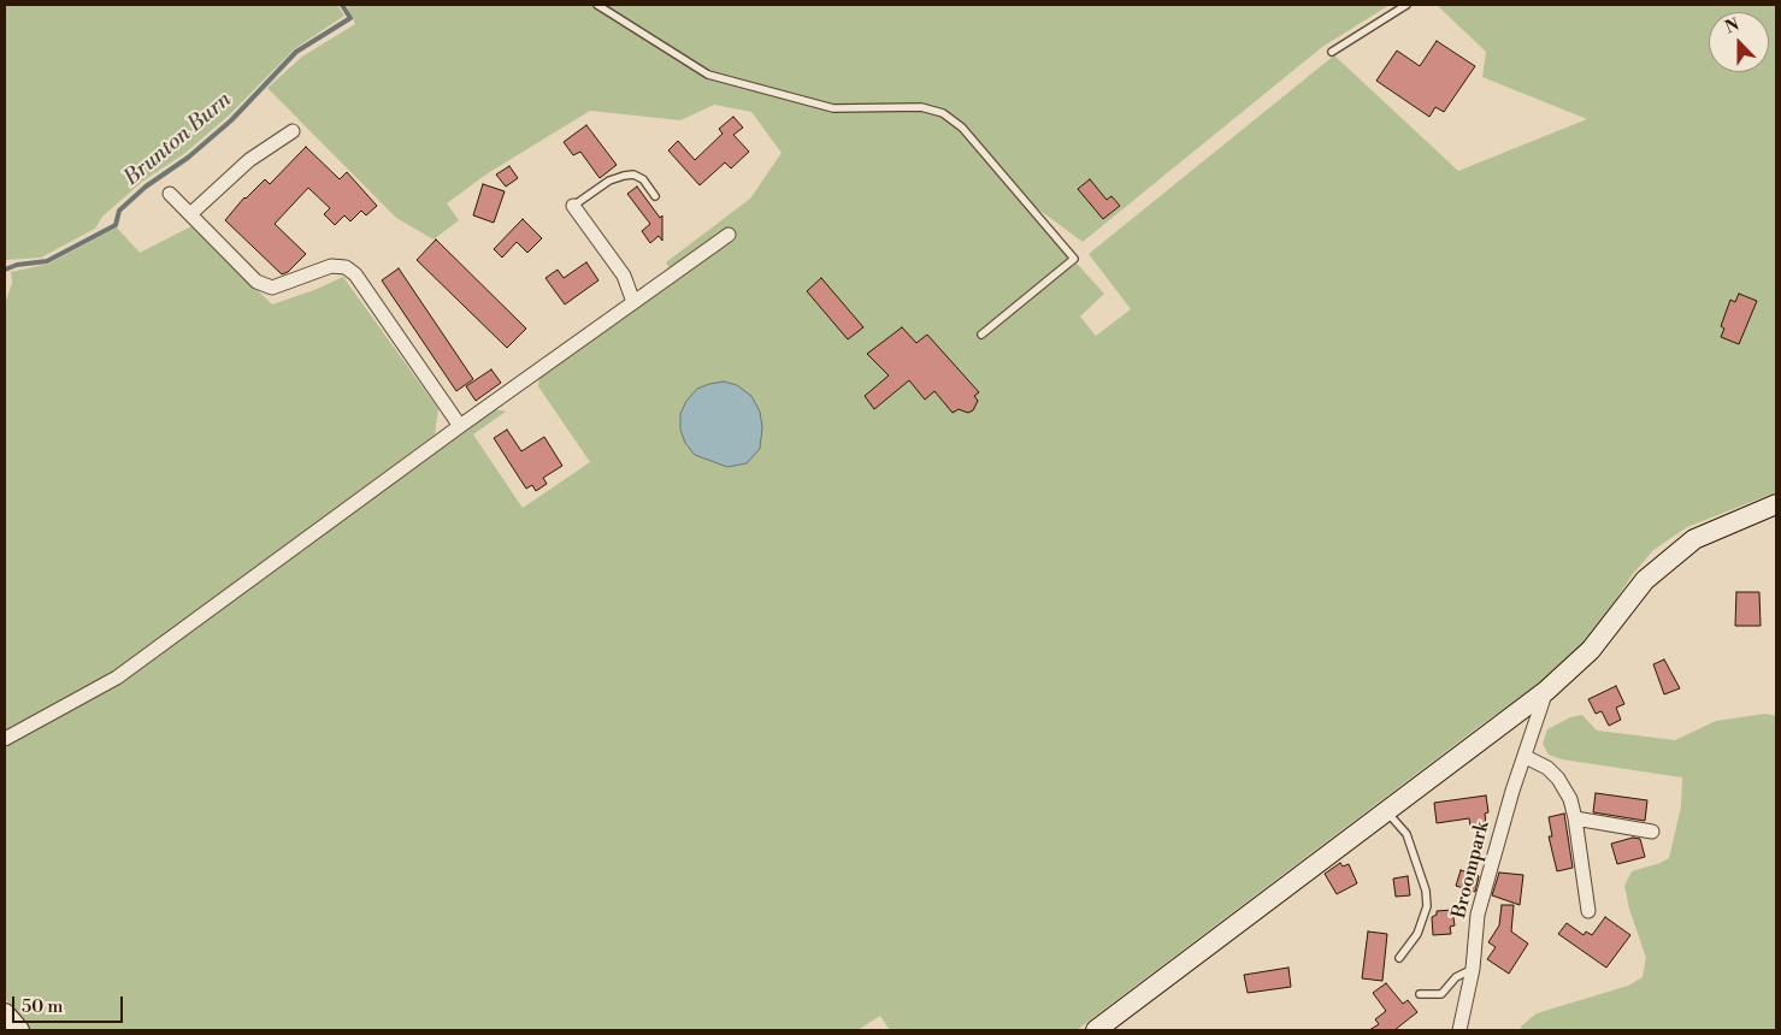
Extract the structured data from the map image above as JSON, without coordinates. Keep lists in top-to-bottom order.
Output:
{
  "streets": {
    "street": ["Broompark"]
  },
  "water": ["Brunton Burn"],
  "scale_bar": "50 m",
  "north": "top"
}
